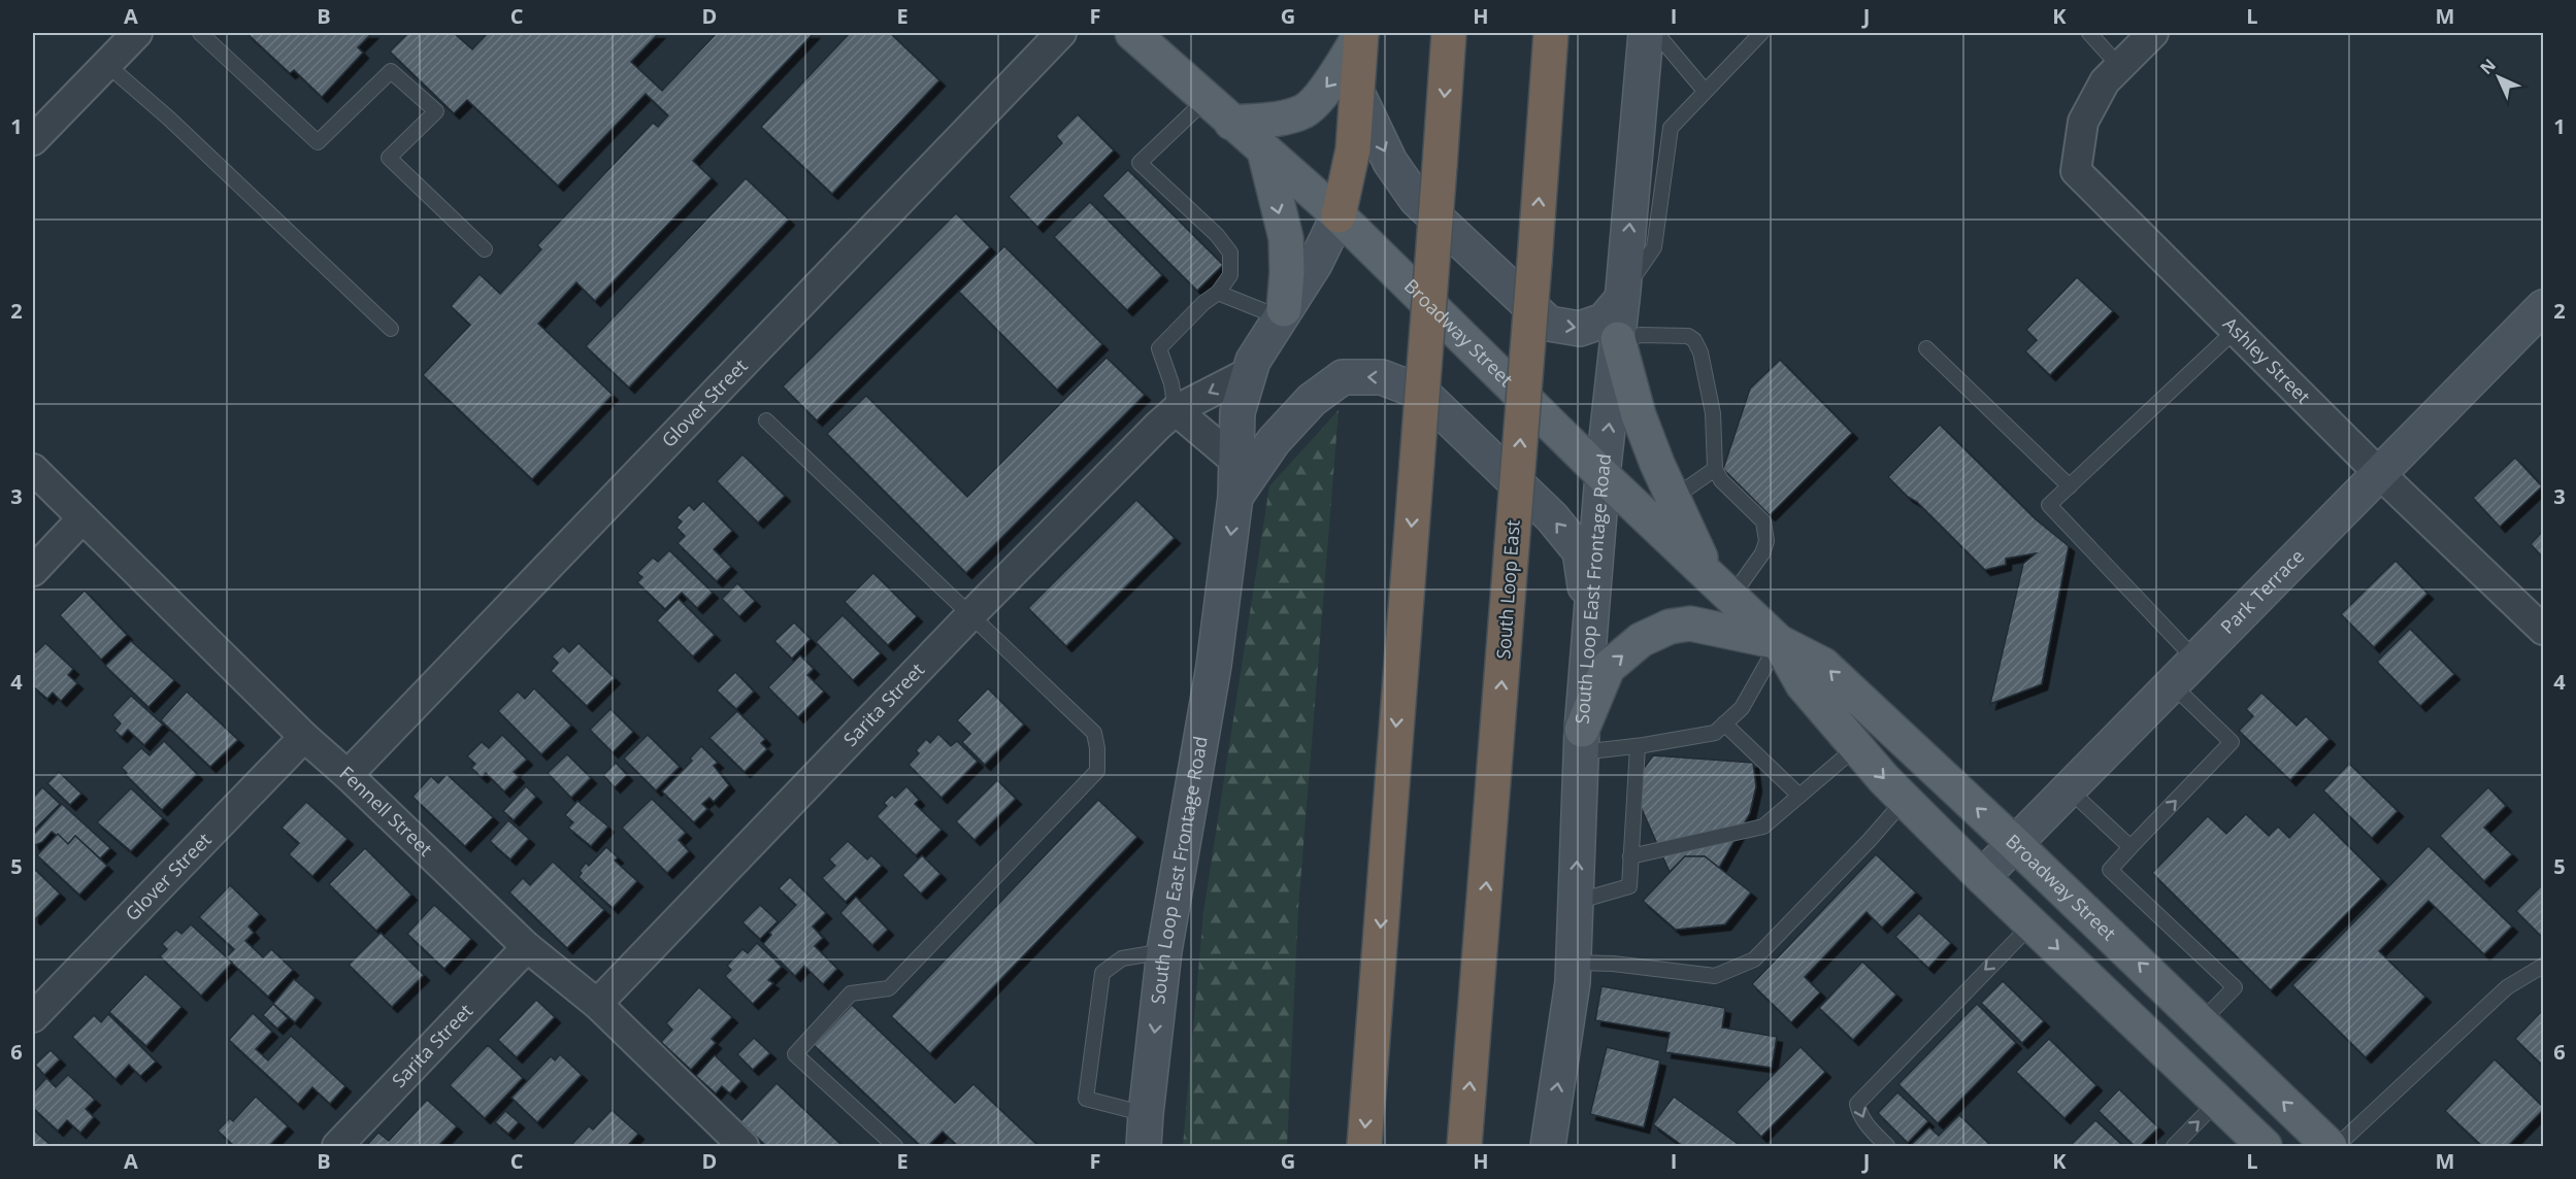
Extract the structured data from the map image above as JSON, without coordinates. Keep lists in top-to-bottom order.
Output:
{
  "streets": {
    "highway": ["South Loop East"],
    "main road": ["Broadway Street", "South Loop East Frontage Road", "Park Terrace"],
    "street": [
      "Ashley Street",
      "Glover Street",
      "Sarita Street",
      "Fennell Street"
    ]
  },
  "crossings": [
    ["Broadway Street", "South Loop East Frontage Road"],
    ["Broadway Street", "Park Terrace"],
    ["Ashley Street", "Park Terrace"],
    ["Glover Street", "Fennell Street"],
    ["South Loop East Frontage Road", "Sarita Street"],
    ["Sarita Street", "Fennell Street"]
  ],
  "north": "top left",
  "grid": {
    "columns": [
      "A",
      "B",
      "C",
      "D",
      "E",
      "F",
      "G",
      "H",
      "I",
      "J",
      "K",
      "L",
      "M"
    ],
    "rows": [
      "1",
      "2",
      "3",
      "4",
      "5",
      "6"
    ]
  }
}
